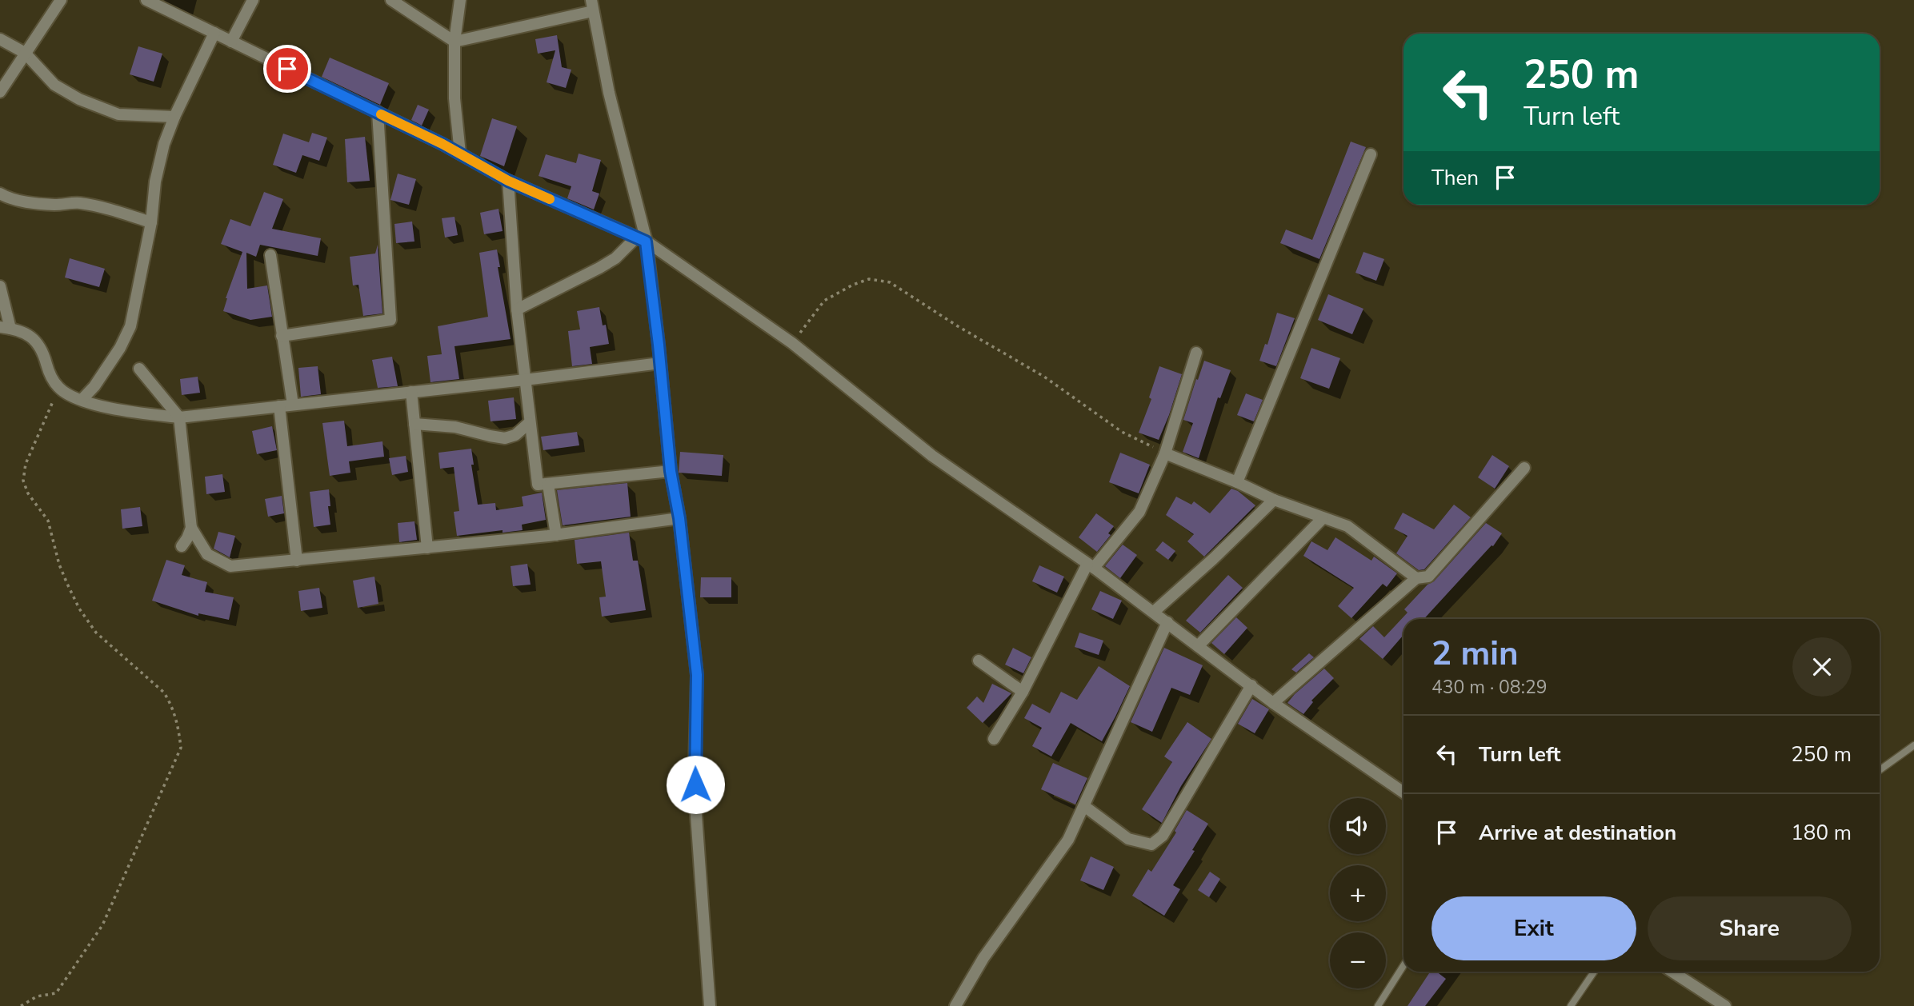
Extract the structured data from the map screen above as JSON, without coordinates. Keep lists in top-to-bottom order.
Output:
{
  "page": {
    "turn": ["250 m", "Turn left"],
    "then": "Then",
    "heading": ["2 min", "430 m · 08:29"],
    "list": [
      {
        "name": "Turn left",
        "value": "250 m"
      },
      {
        "name": "Arrive at destination",
        "value": "180 m"
      }
    ],
    "map_buttons": ["+", "−"],
    "buttons": ["Exit", "Share"]
  }
}
